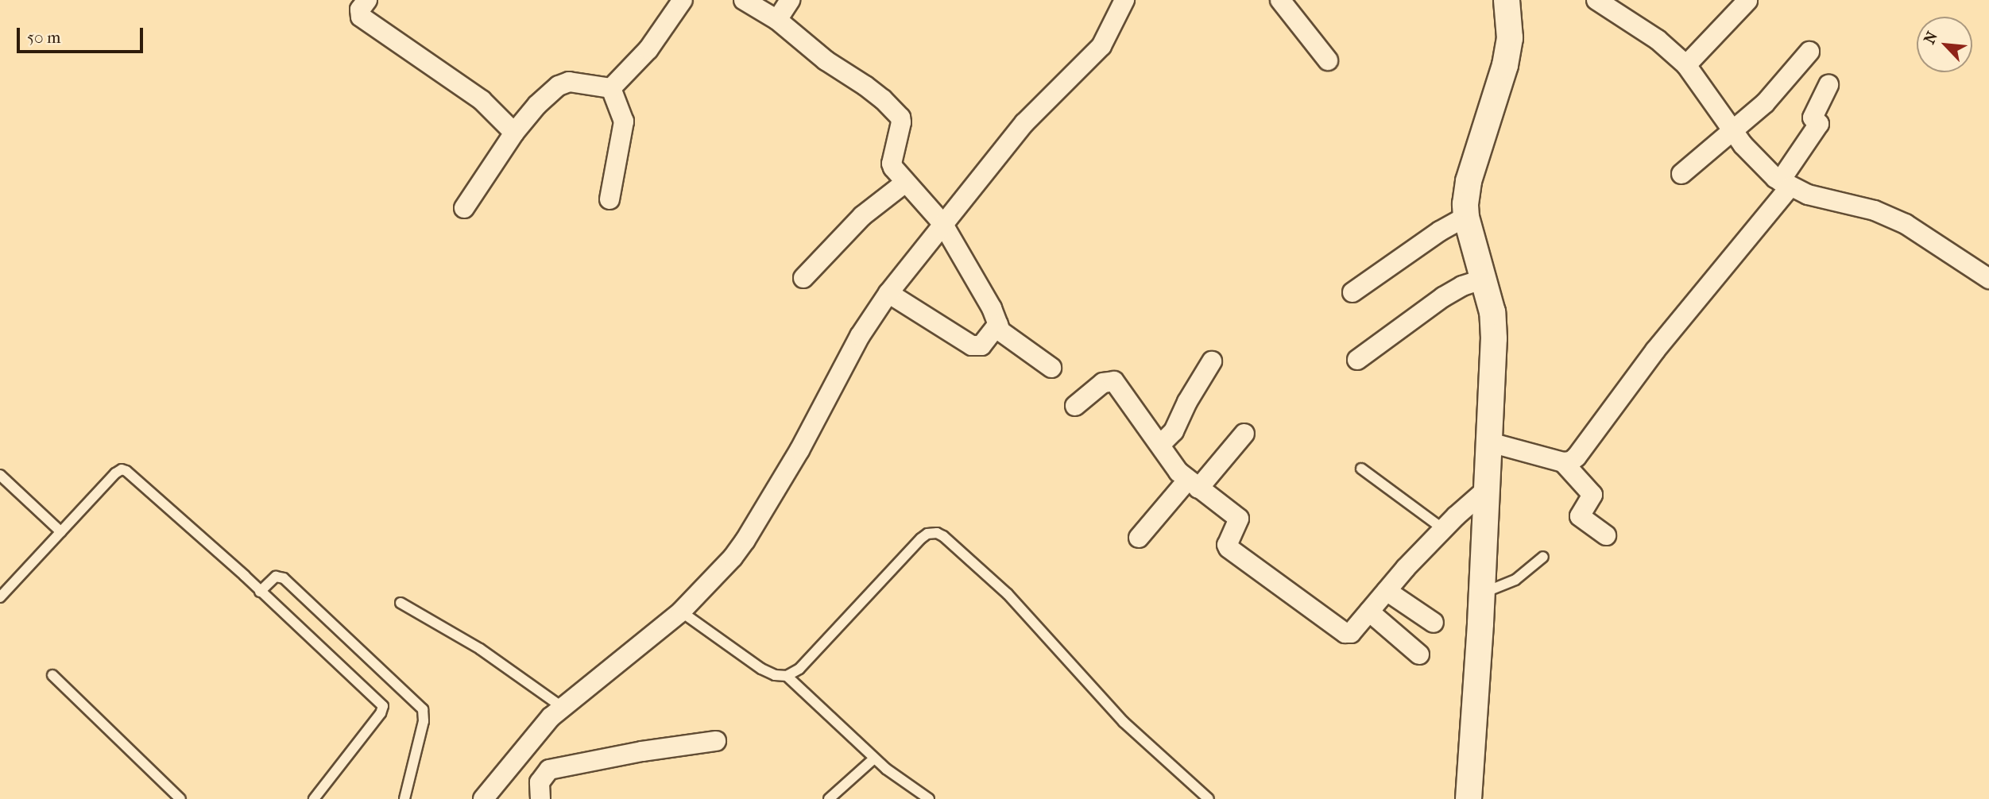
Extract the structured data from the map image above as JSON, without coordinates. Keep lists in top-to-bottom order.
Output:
{
  "scale_bar": "50 m",
  "north": "top left"
}
